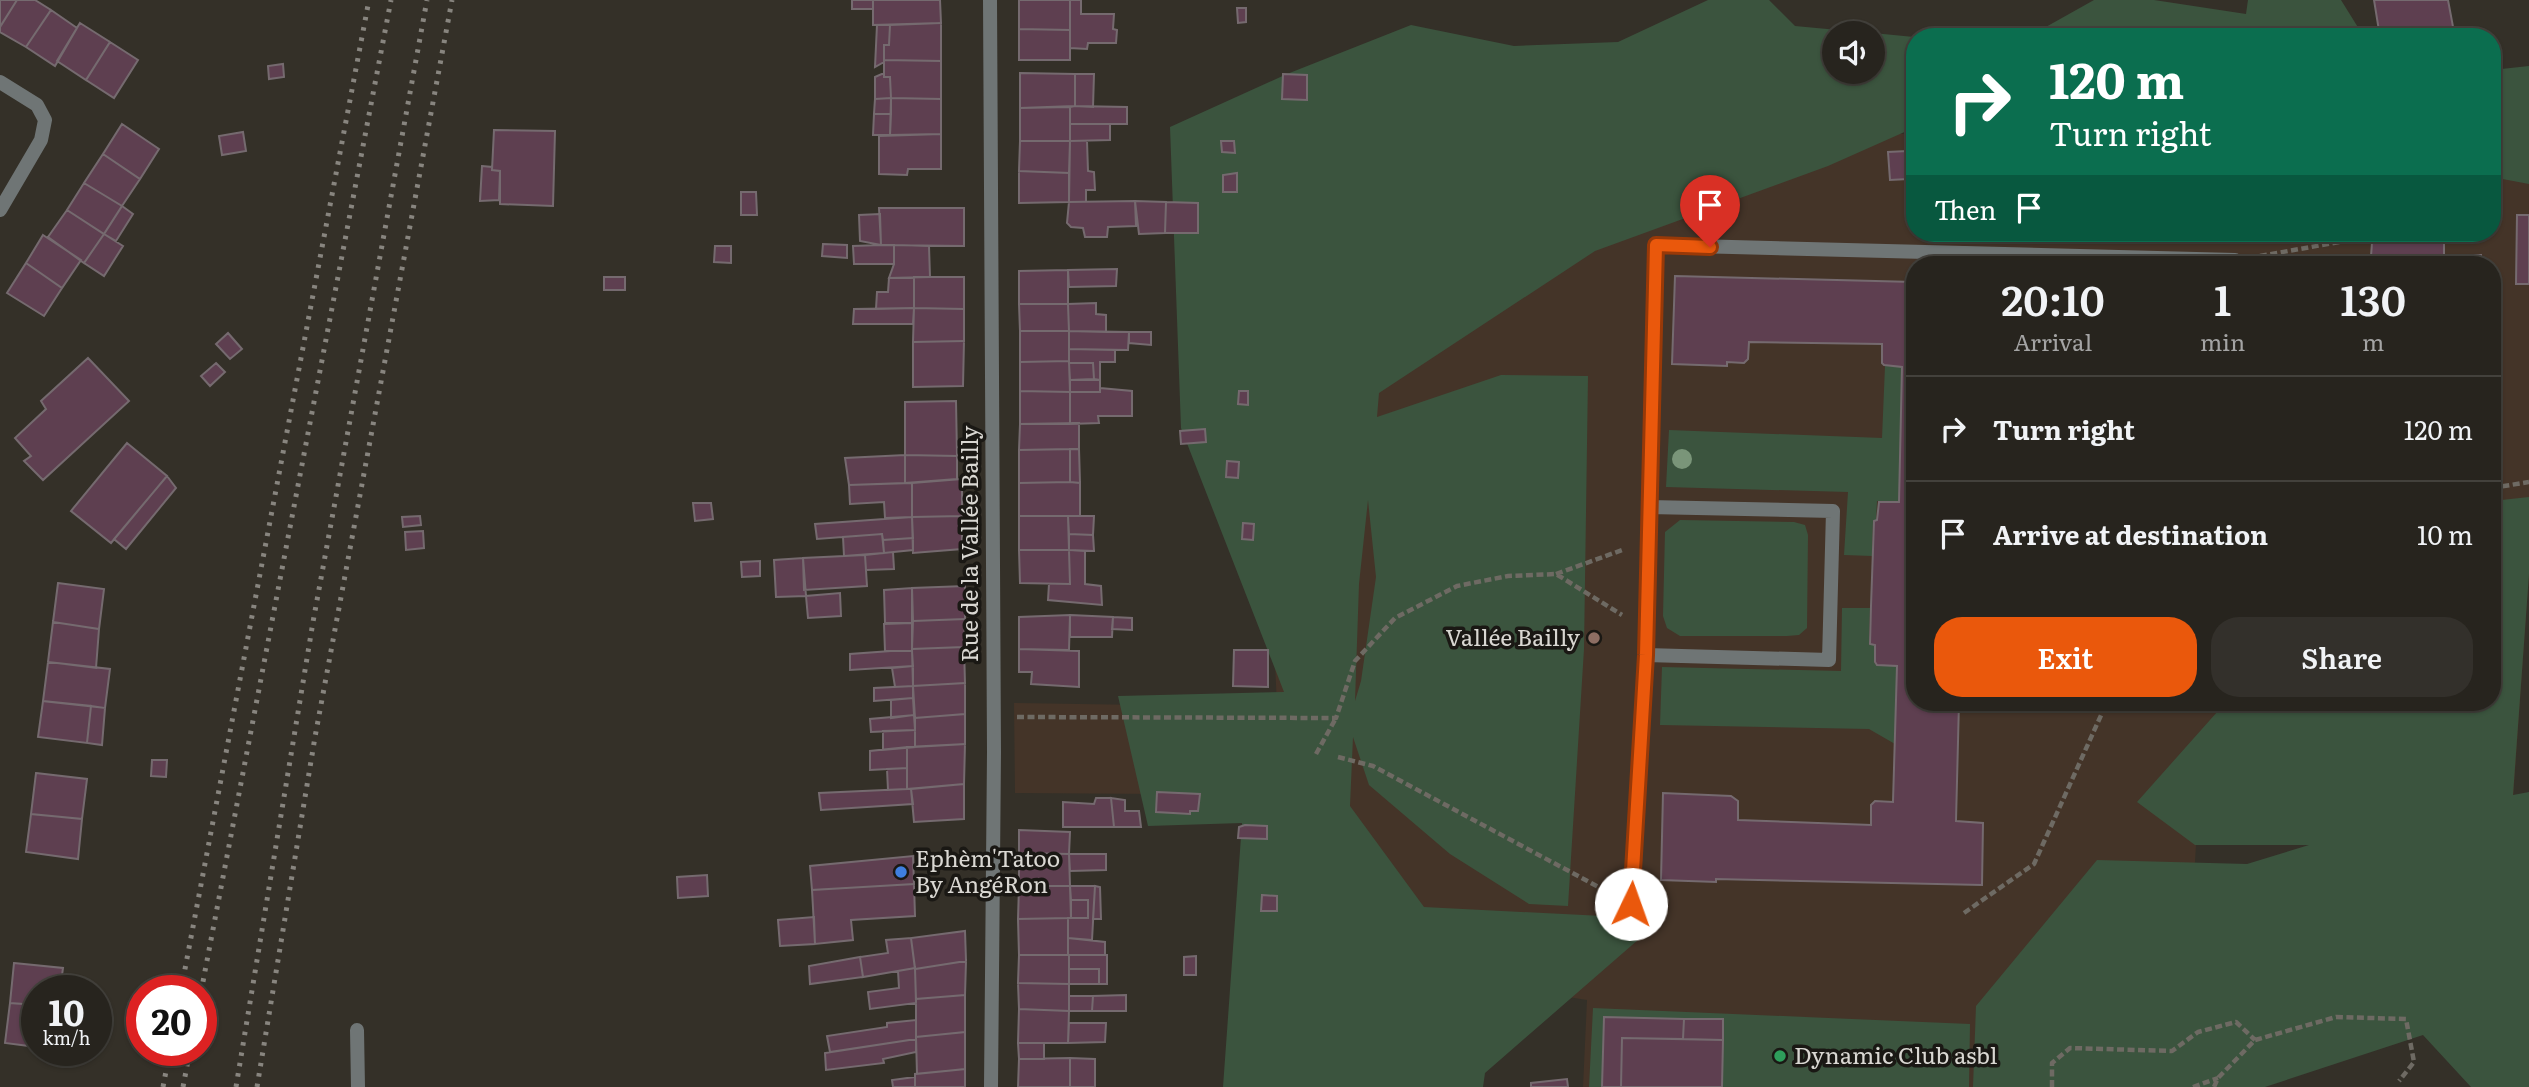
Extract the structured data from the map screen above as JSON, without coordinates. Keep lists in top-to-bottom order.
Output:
{
  "streets": {
    "street": ["Rue de la Vallée Bailly"]
  },
  "places": ["Vallée Bailly", "Ephèm'Tatoo By AngéRon", "Dynamic Club asbl"],
  "page": {
    "turn": ["120 m", "Turn right"],
    "then": "Then",
    "eta": [
      "20:10",
      "Arrival",
      "1",
      "min",
      "130",
      "m"
    ],
    "list": [
      {
        "name": "Turn right",
        "value": "120 m"
      },
      {
        "name": "Arrive at destination",
        "value": "10 m"
      }
    ],
    "buttons": ["Exit", "Share"],
    "speed": "10 km/h",
    "limit": "20"
  }
}
